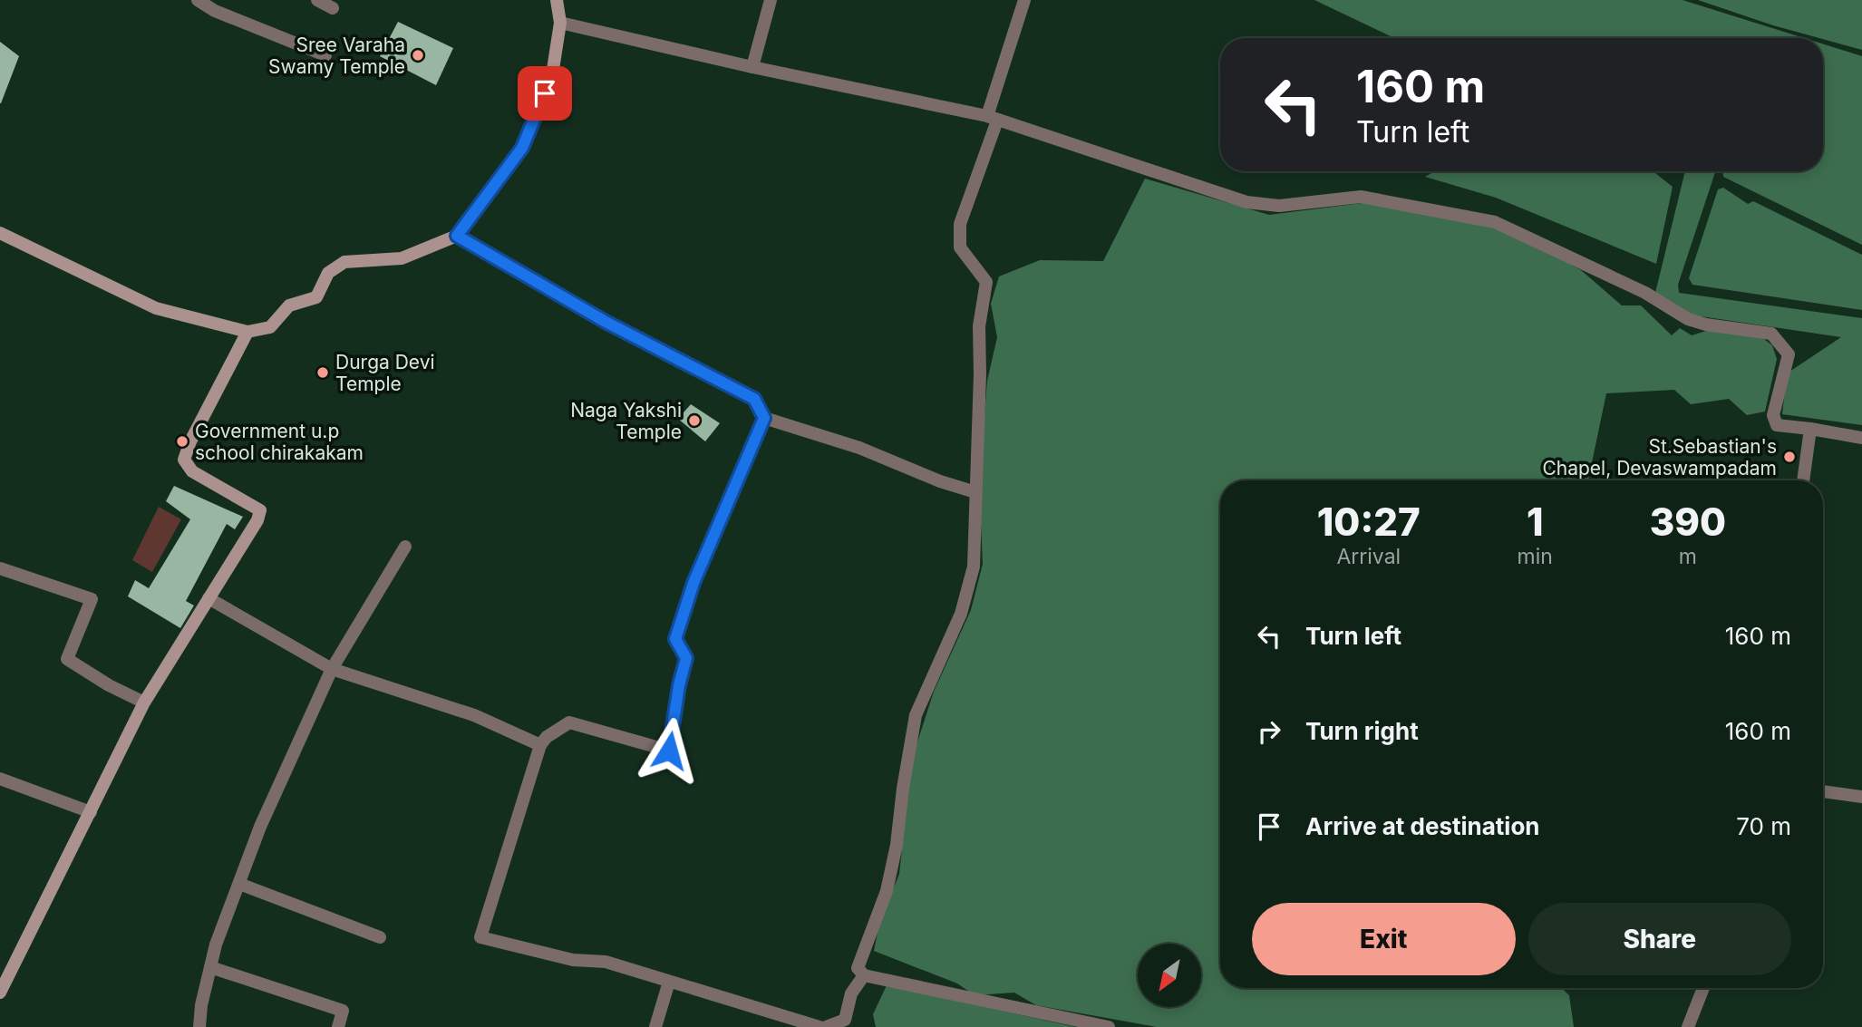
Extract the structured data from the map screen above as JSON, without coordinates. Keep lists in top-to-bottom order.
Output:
{
  "places": [
    "Sree Varaha Swamy Temple",
    "Durga Devi Temple",
    "Naga Yakshi Temple",
    "Government u.p school chirakakam",
    "St.Sebastian's Chapel, Devaswampadam"
  ],
  "north": "bottom left",
  "page": {
    "turn": ["160 m", "Turn left"],
    "eta": [
      "10:27",
      "Arrival",
      "1",
      "min",
      "390",
      "m"
    ],
    "list": [
      {
        "name": "Turn left",
        "value": "160 m"
      },
      {
        "name": "Turn right",
        "value": "160 m"
      },
      {
        "name": "Arrive at destination",
        "value": "70 m"
      }
    ],
    "buttons": ["Exit", "Share"]
  }
}
